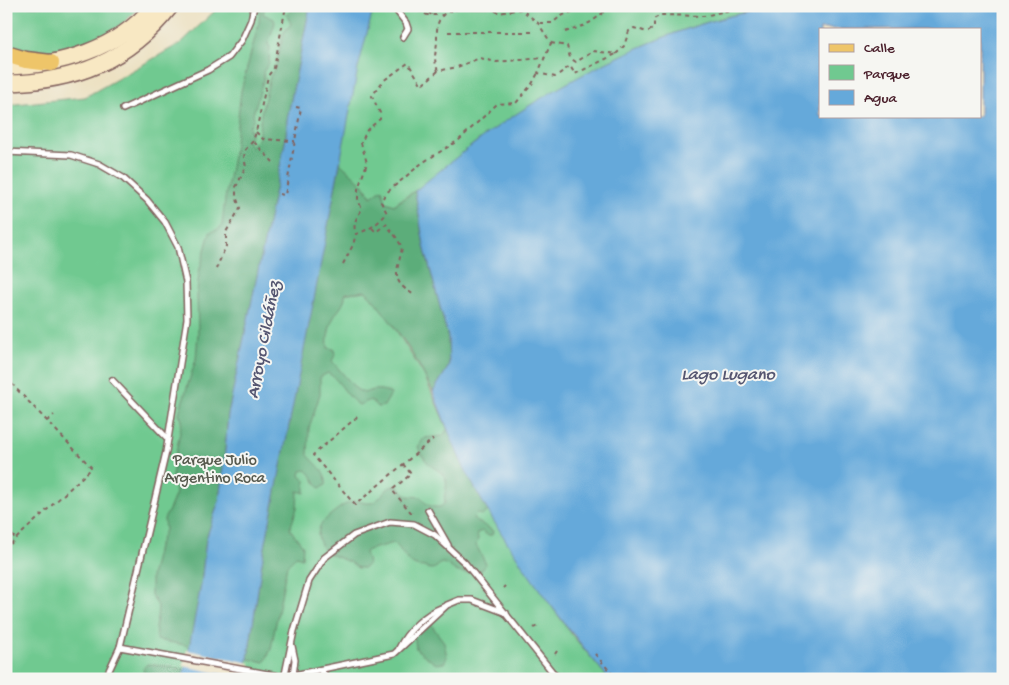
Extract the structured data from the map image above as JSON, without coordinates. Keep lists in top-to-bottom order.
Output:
{
  "water": ["Arroyo Cildáñez", "Lago Lugano"],
  "parks": ["Parque Julio Argentino Roca"],
  "legend": ["Calle", "Parque", "Agua"]
}
